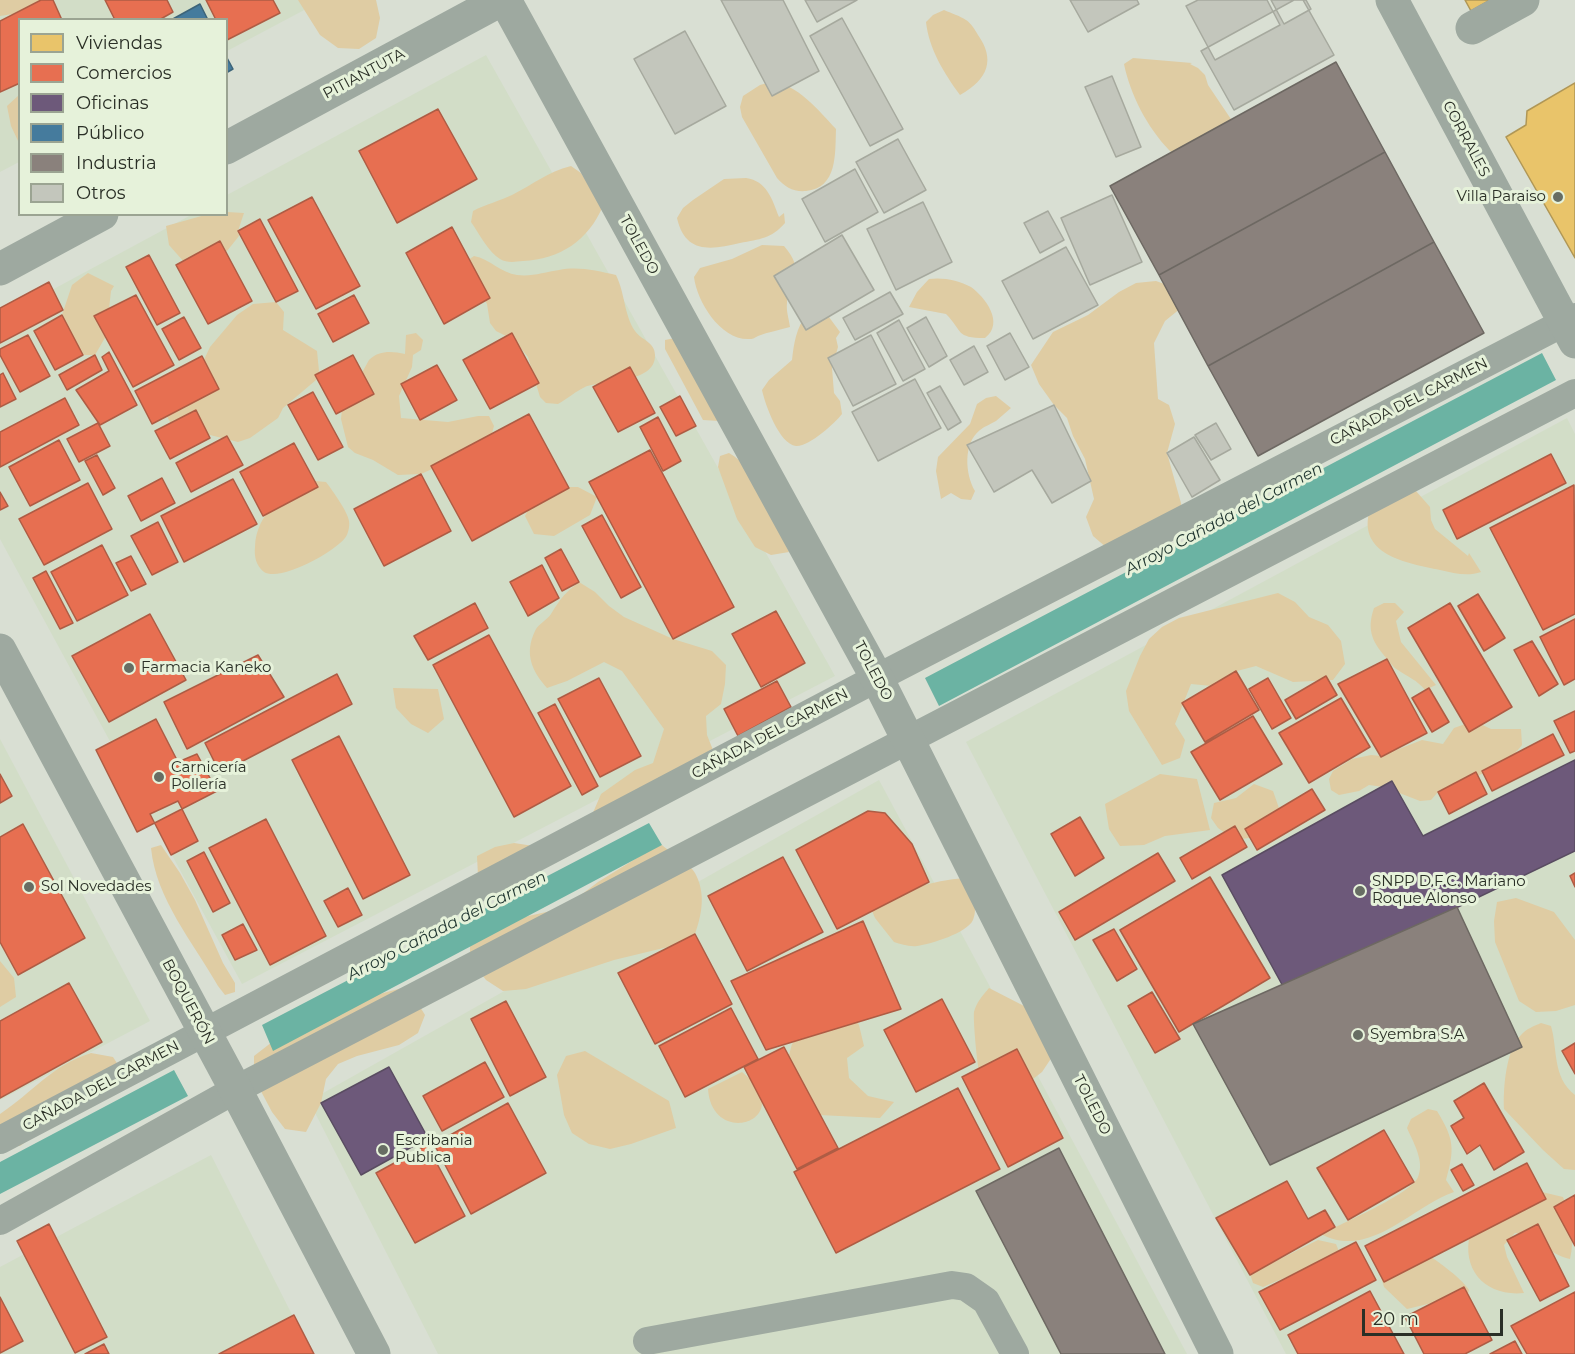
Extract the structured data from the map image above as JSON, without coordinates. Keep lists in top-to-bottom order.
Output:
{
  "streets": {
    "street": [
      "PITIANTUTA",
      "CORRALES",
      "TOLEDO",
      "BOQUERÓN"
    ],
    "lane": ["CAÑADA DEL CARMEN"]
  },
  "crossings": [
    ["PITIANTUTA", "TOLEDO"],
    ["CORRALES", "CAÑADA DEL CARMEN"],
    ["TOLEDO", "CAÑADA DEL CARMEN"],
    ["CAÑADA DEL CARMEN", "BOQUERÓN"]
  ],
  "water": ["Arroyo Cañada del Carmen"],
  "places": [
    "Villa Paraiso",
    "Farmacia Kaneko",
    "Carnicería Pollería",
    "Sol Novedades",
    "SNPP D.F.C. Mariano Roque Alonso",
    "Syembra S.A",
    "Escribania Publica"
  ],
  "legend": [
    "Viviendas",
    "Comercios",
    "Oficinas",
    "Público",
    "Industria",
    "Otros"
  ],
  "scale_bar": "20 m"
}
